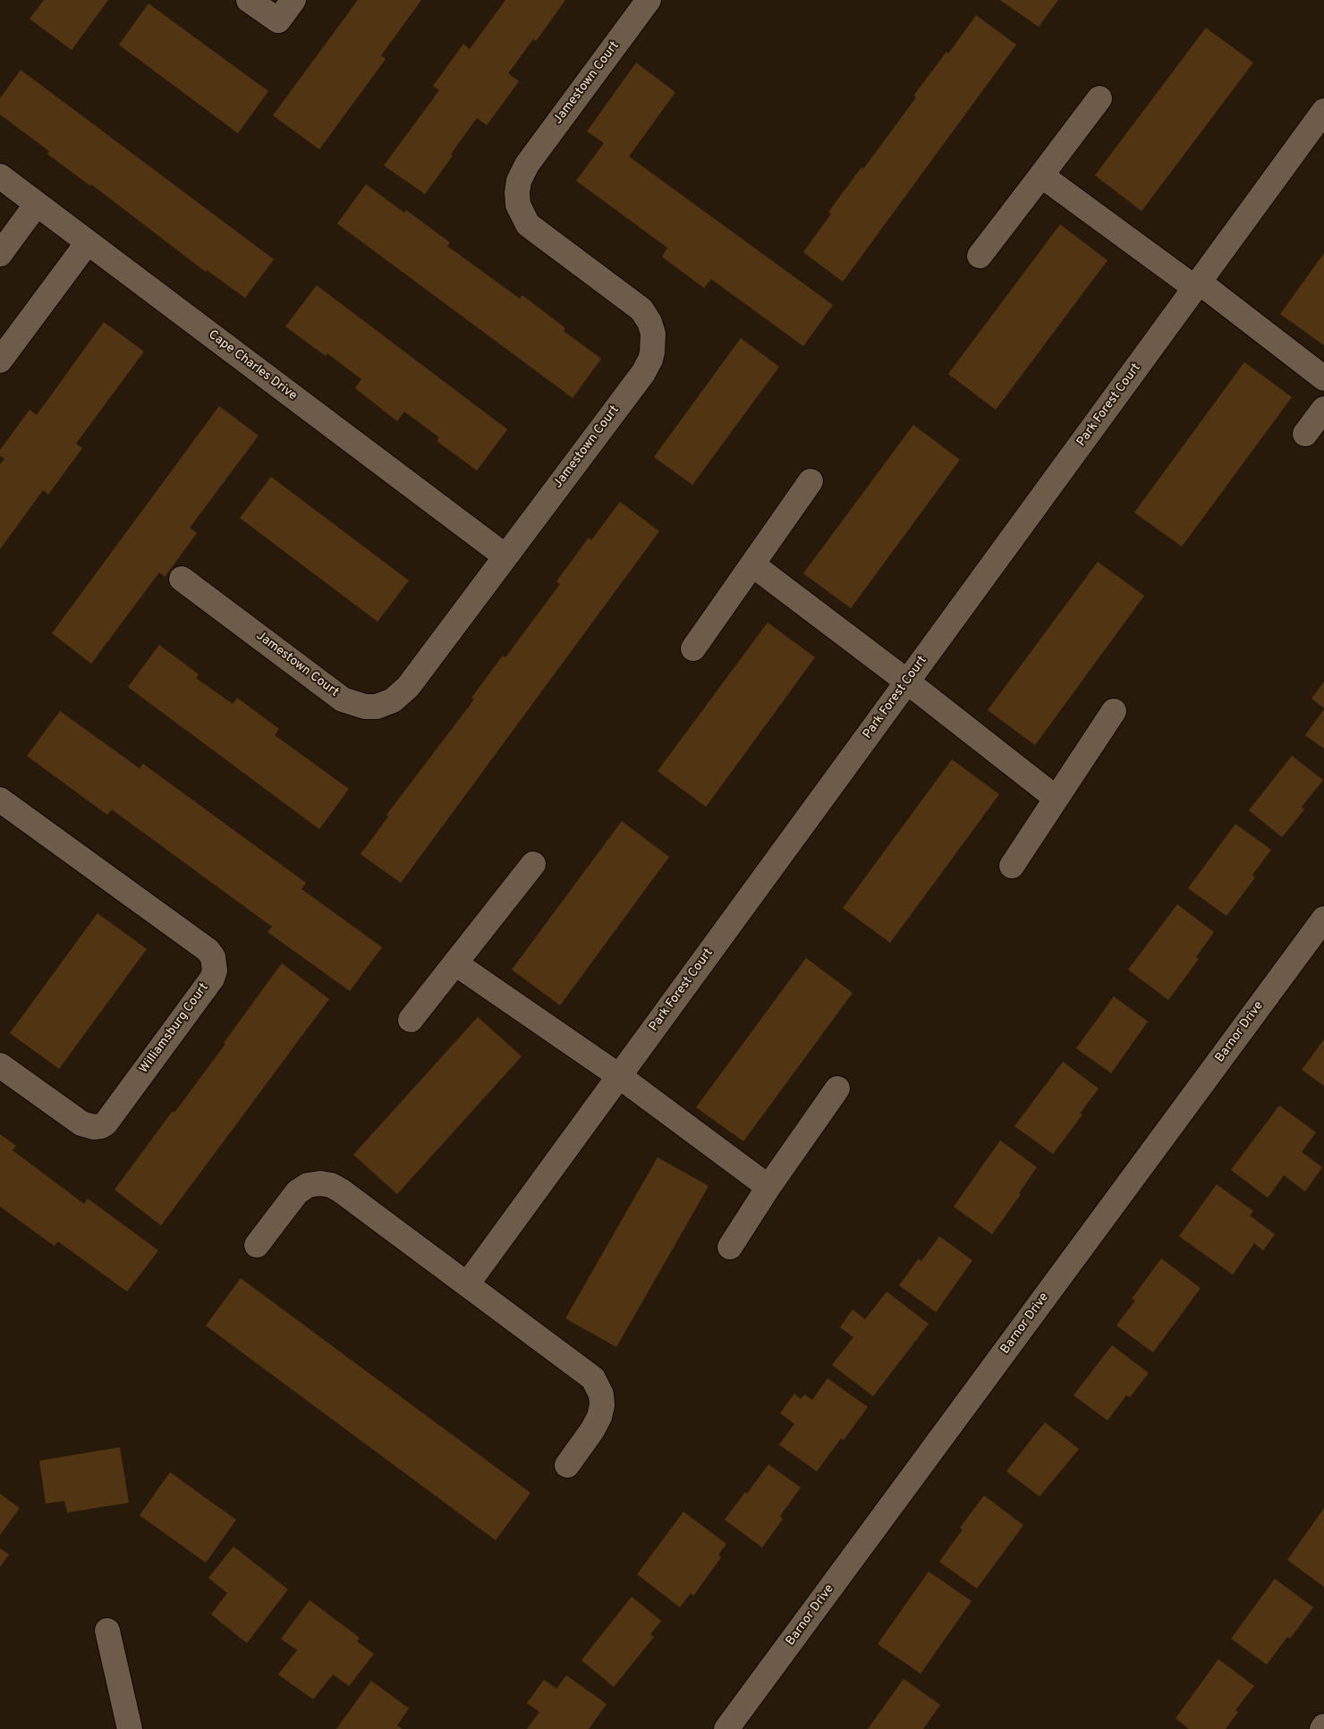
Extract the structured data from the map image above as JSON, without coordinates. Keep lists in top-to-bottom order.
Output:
{
  "streets": {
    "street": [
      "Jamestown Court",
      "Cape Charles Drive",
      "Park Forest Court",
      "Williamsburg Court",
      "Barnor Drive"
    ]
  },
  "crossings": [
    ["Jamestown Court", "Cape Charles Drive"]
  ]
}
